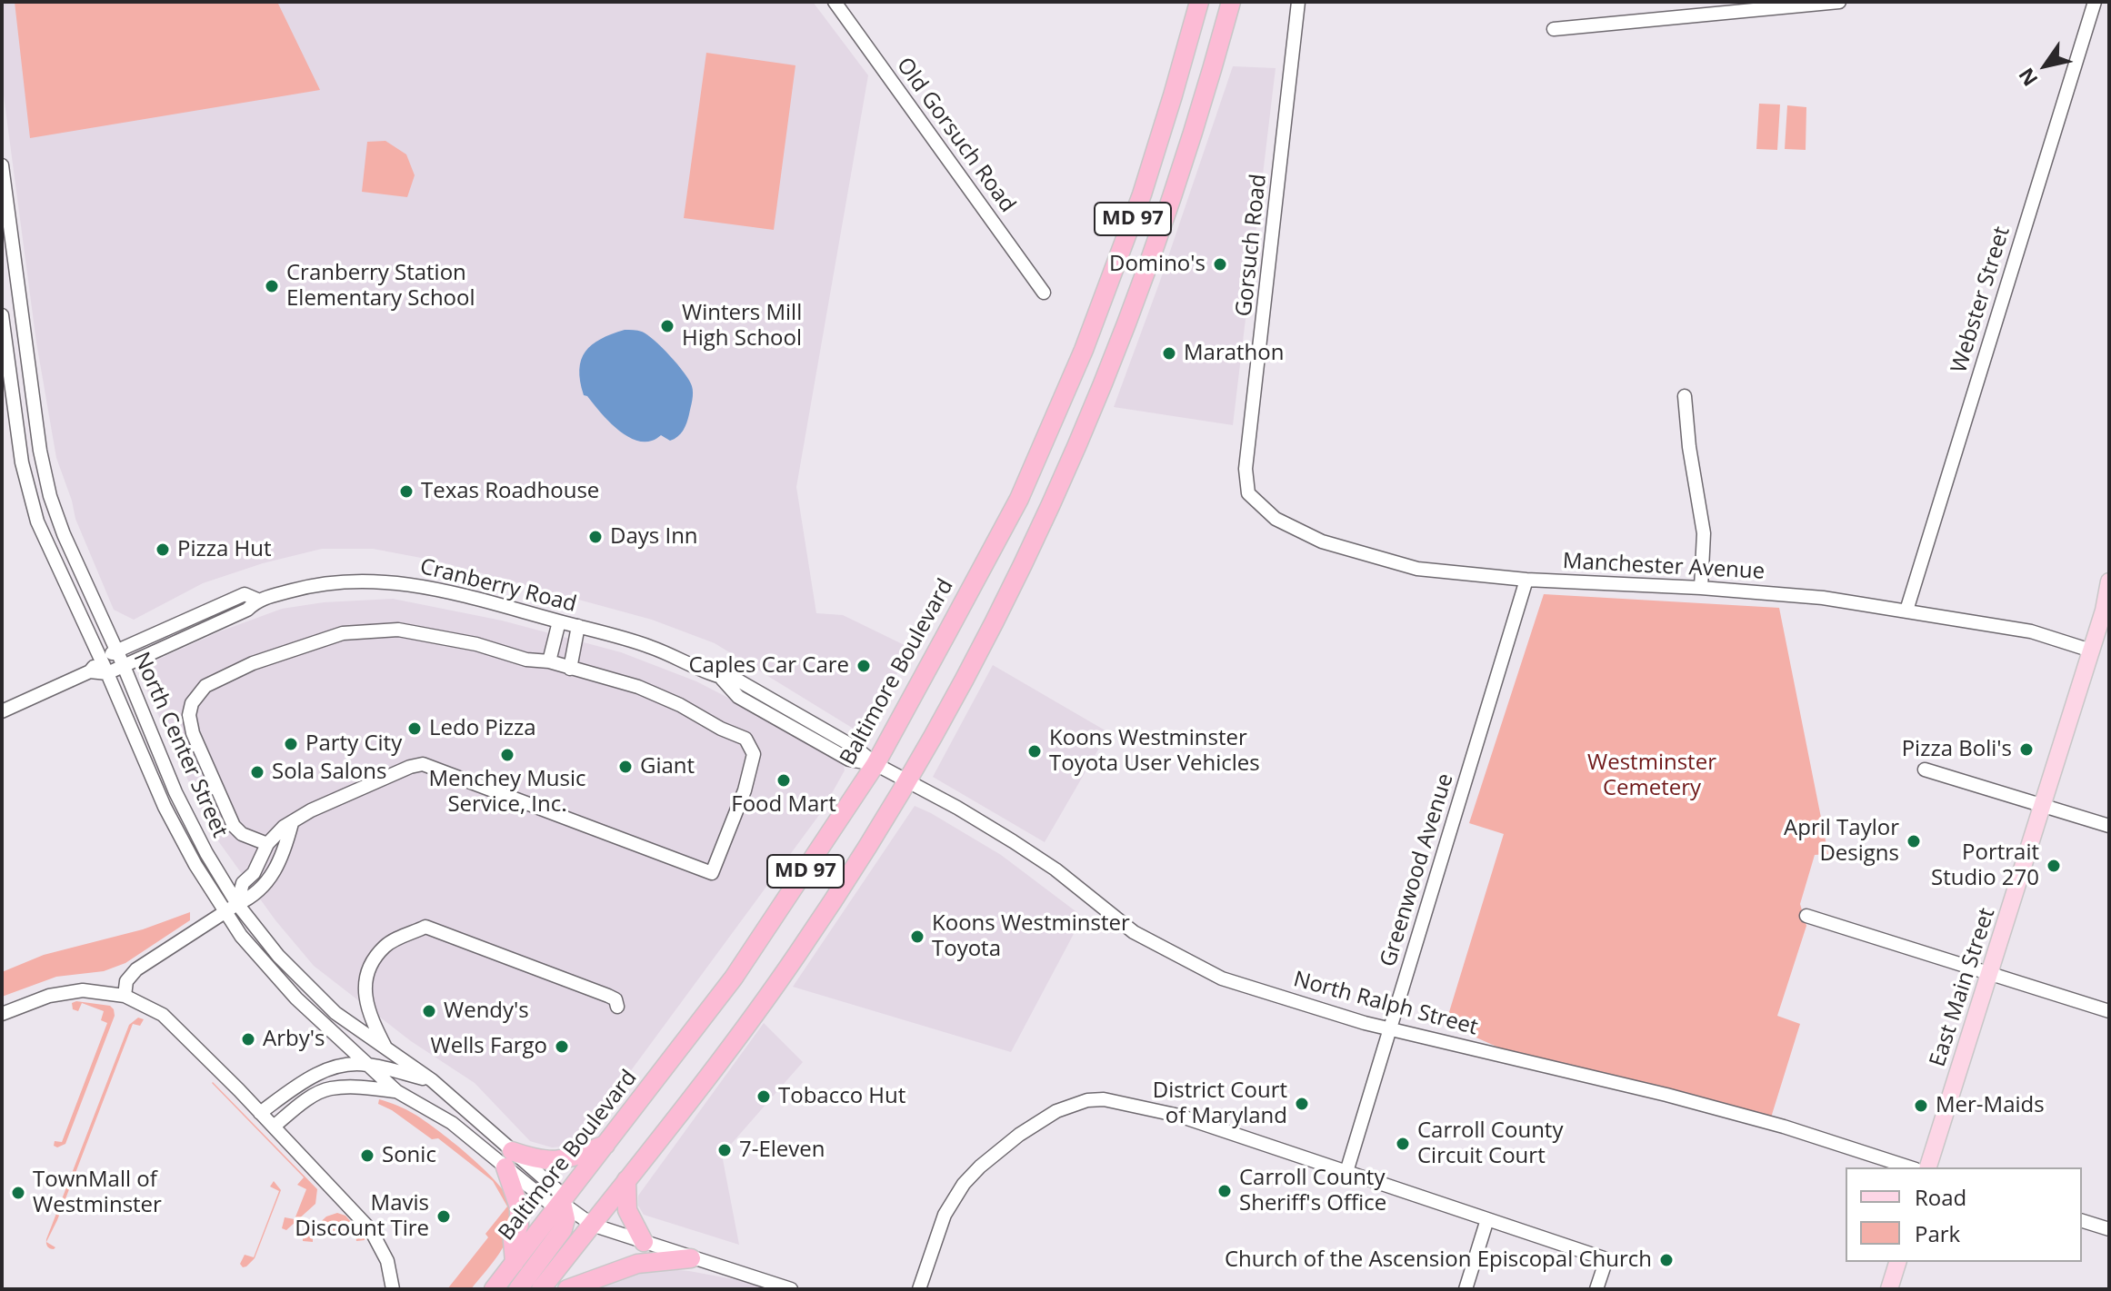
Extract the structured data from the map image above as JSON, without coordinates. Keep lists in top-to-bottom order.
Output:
{
  "streets": {
    "highway": ["MD 97", "Baltimore Boulevard"],
    "main road": ["East Main Street"],
    "street": [
      "Old Gorsuch Road",
      "Gorsuch Road",
      "Webster Street",
      "Manchester Avenue",
      "Cranberry Road",
      "North Center Street",
      "Greenwood Avenue",
      "North Ralph Street"
    ]
  },
  "crossings": [
    ["Gorsuch Road", "Manchester Avenue"],
    ["Webster Street", "Manchester Avenue"],
    ["Manchester Avenue", "Greenwood Avenue"],
    ["Manchester Avenue", "East Main Street"],
    ["Cranberry Road", "Baltimore Boulevard"],
    ["Cranberry Road", "North Center Street"],
    ["Cranberry Road", "North Ralph Street"],
    ["Baltimore Boulevard", "North Center Street"],
    ["Baltimore Boulevard", "North Ralph Street"],
    ["Greenwood Avenue", "North Ralph Street"]
  ],
  "parks": ["Westminster Cemetery"],
  "places": [
    "Domino's",
    "Cranberry Station Elementary School",
    "Winters Mill High School",
    "Marathon",
    "Texas Roadhouse",
    "Days Inn",
    "Pizza Hut",
    "Caples Car Care",
    "Ledo Pizza",
    "Party City",
    "Pizza Boli's",
    "Koons Westminster Toyota User Vehicles",
    "Menchey Music Service, Inc.",
    "Giant",
    "Sola Salons",
    "Food Mart",
    "April Taylor Designs",
    "Portrait Studio 270",
    "Koons Westminster Toyota",
    "Wendy's",
    "Arby's",
    "Wells Fargo",
    "Tobacco Hut",
    "District Court of Maryland",
    "Mer-Maids",
    "Carroll County Circuit Court",
    "7-Eleven",
    "Sonic",
    "Carroll County Sheriff's Office",
    "TownMall of Westminster",
    "Mavis Discount Tire",
    "Church of the Ascension Episcopal Church"
  ],
  "legend": ["Road", "Park"],
  "north": "bottom left"
}
